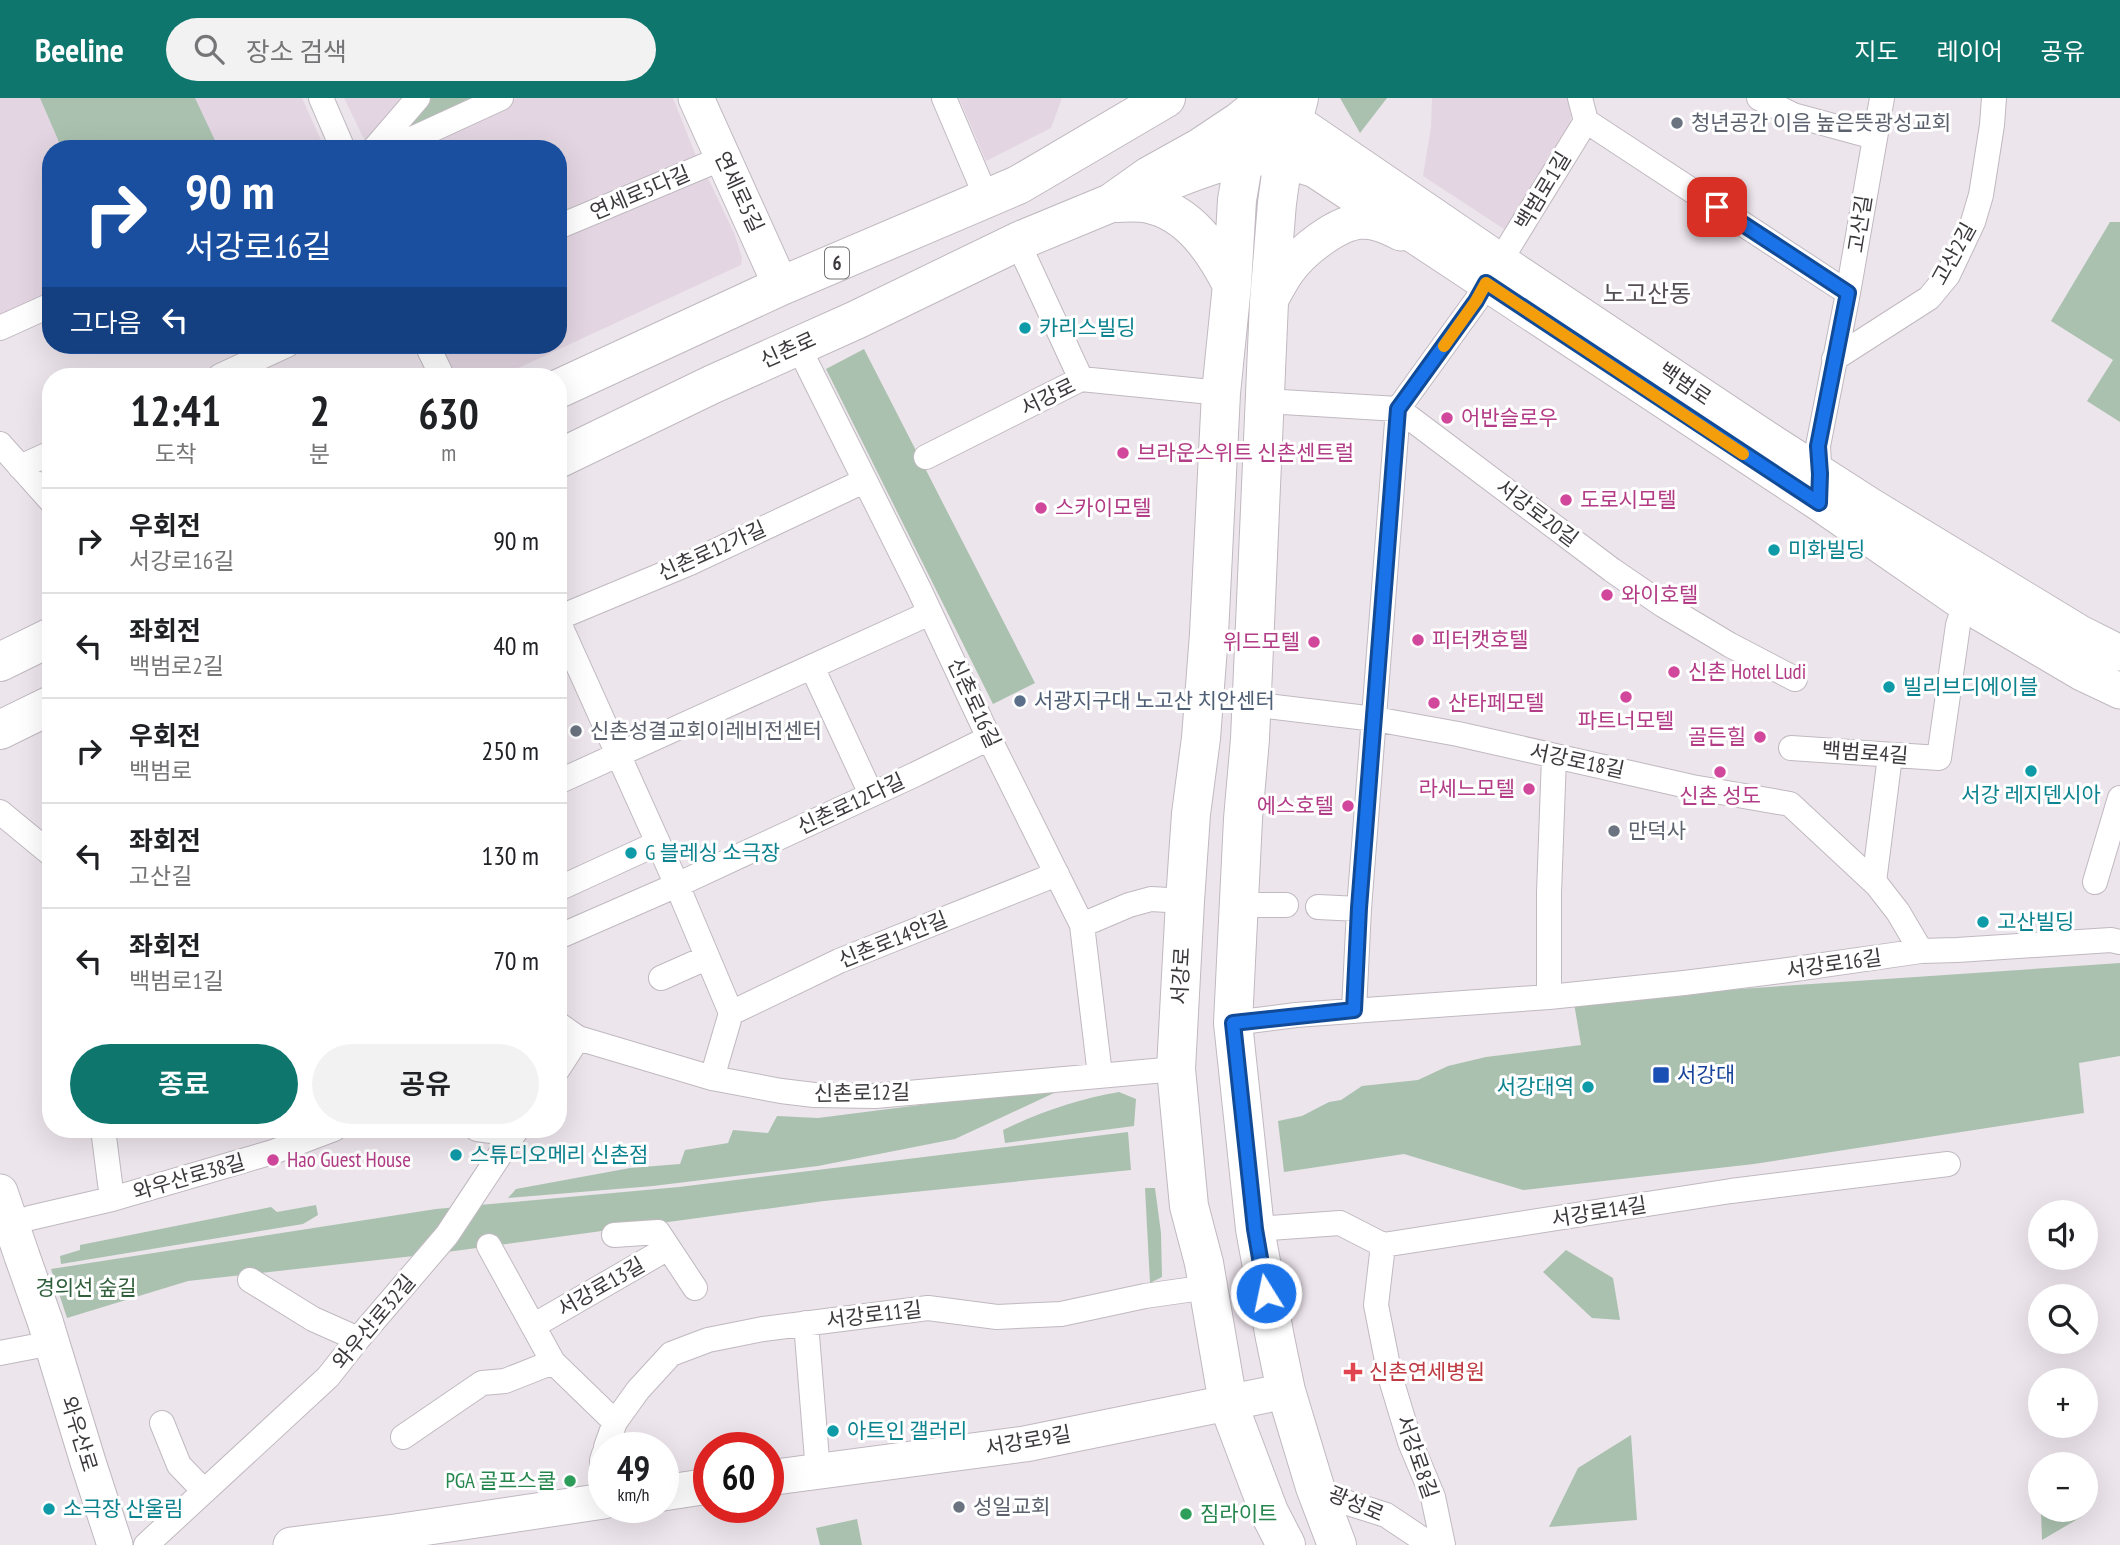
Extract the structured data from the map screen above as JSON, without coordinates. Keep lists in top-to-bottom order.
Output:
{
  "streets": {
    "main road": [
      "연세로5길",
      "6",
      "신촌로",
      "백범로",
      "서강로",
      "와우산로",
      "서강로9길"
    ],
    "street": [
      "백범로1길",
      "연세로5다길",
      "고산길",
      "고산2길",
      "서강로20길",
      "신촌로12가길",
      "신촌로16길",
      "백범로4길",
      "서강로18길",
      "신촌로12다길",
      "신촌로14안길",
      "서강로16길",
      "신촌로12길",
      "와우산로38길",
      "서강로14길",
      "서강로13길",
      "서강로11길",
      "와우산로32길",
      "서강로8길",
      "광성로"
    ]
  },
  "crossings": [
    ["백범로1길", "고산길"],
    ["백범로1길", "백범로"],
    ["백범로1길", "서강로20길"],
    ["연세로5길", "연세로5다길"],
    ["연세로5길", "6"],
    ["고산길", "고산2길"],
    ["고산길", "백범로"],
    ["신촌로", "백범로"],
    ["신촌로", "서강로"],
    ["신촌로", "신촌로16길"],
    ["백범로", "서강로"],
    ["백범로", "백범로4길"],
    ["서강로", "신촌로12길"],
    ["서강로", "서강로11길"],
    ["서강로", "서강로9길"],
    ["신촌로12가길", "신촌로16길"],
    ["신촌로16길", "신촌로12다길"],
    ["신촌로16길", "신촌로14안길"],
    ["신촌로16길", "신촌로12길"],
    ["서강로18길", "서강로16길"],
    ["서강로14길", "서강로8길"]
  ],
  "districts": ["노고산동"],
  "parks": ["경의선 숲길"],
  "places": {
    "other": [
      "청년공간 이음 높은뜻광성교회",
      "카리스빌딩",
      "어반슬로우",
      "브라운스위트 신촌센트럴",
      "도로시모텔",
      "스카이모텔",
      "미화빌딩",
      "와이호텔",
      "피터캣호텔",
      "위드모텔",
      "신촌 Hotel Ludi",
      "빌리브디에이블",
      "파트너모텔",
      "서광지구대 노고산 치안센터",
      "산타페모텔",
      "신촌성결교회이레비전센터",
      "골든힐",
      "서강 레지덴시아",
      "신촌 성도",
      "라세느모텔",
      "에스호텔",
      "만덕사",
      "G 블레싱 소극장",
      "고산빌딩",
      "서강대역",
      "스튜디오메리 신촌점",
      "Hao Guest House",
      "아트인 갤러리",
      "PGA 골프스쿨",
      "성일교회",
      "소극장 산울림",
      "짐라이트"
    ],
    "transit": ["서강대"],
    "health": ["신촌연세병원"]
  },
  "page": {
    "header": "Beeline",
    "search": "장소 검색",
    "nav": ["지도", "레이어", "공유"],
    "turn": ["90 m", "서강로16길"],
    "then": "그다음",
    "eta": [
      "12:41",
      "도착",
      "2",
      "분",
      "630",
      "m"
    ],
    "list": [
      {
        "name": "우회전",
        "note": "서강로16길",
        "value": "90 m"
      },
      {
        "name": "좌회전",
        "note": "백범로2길",
        "value": "40 m"
      },
      {
        "name": "우회전",
        "note": "백범로",
        "value": "250 m"
      },
      {
        "name": "좌회전",
        "note": "고산길",
        "value": "130 m"
      },
      {
        "name": "좌회전",
        "note": "백범로1길",
        "value": "70 m"
      }
    ],
    "buttons": ["종료", "공유"],
    "map_buttons": ["+", "−"],
    "speed": "49 km/h",
    "limit": "60"
  }
}
